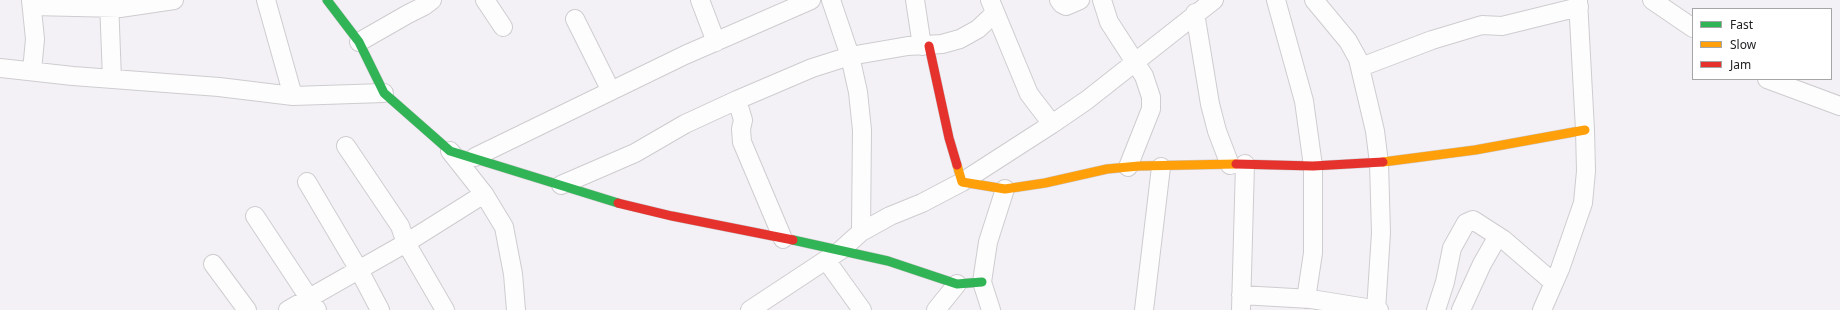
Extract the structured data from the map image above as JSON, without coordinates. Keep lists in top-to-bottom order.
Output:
{
  "legend": ["Fast", "Slow", "Jam"]
}
